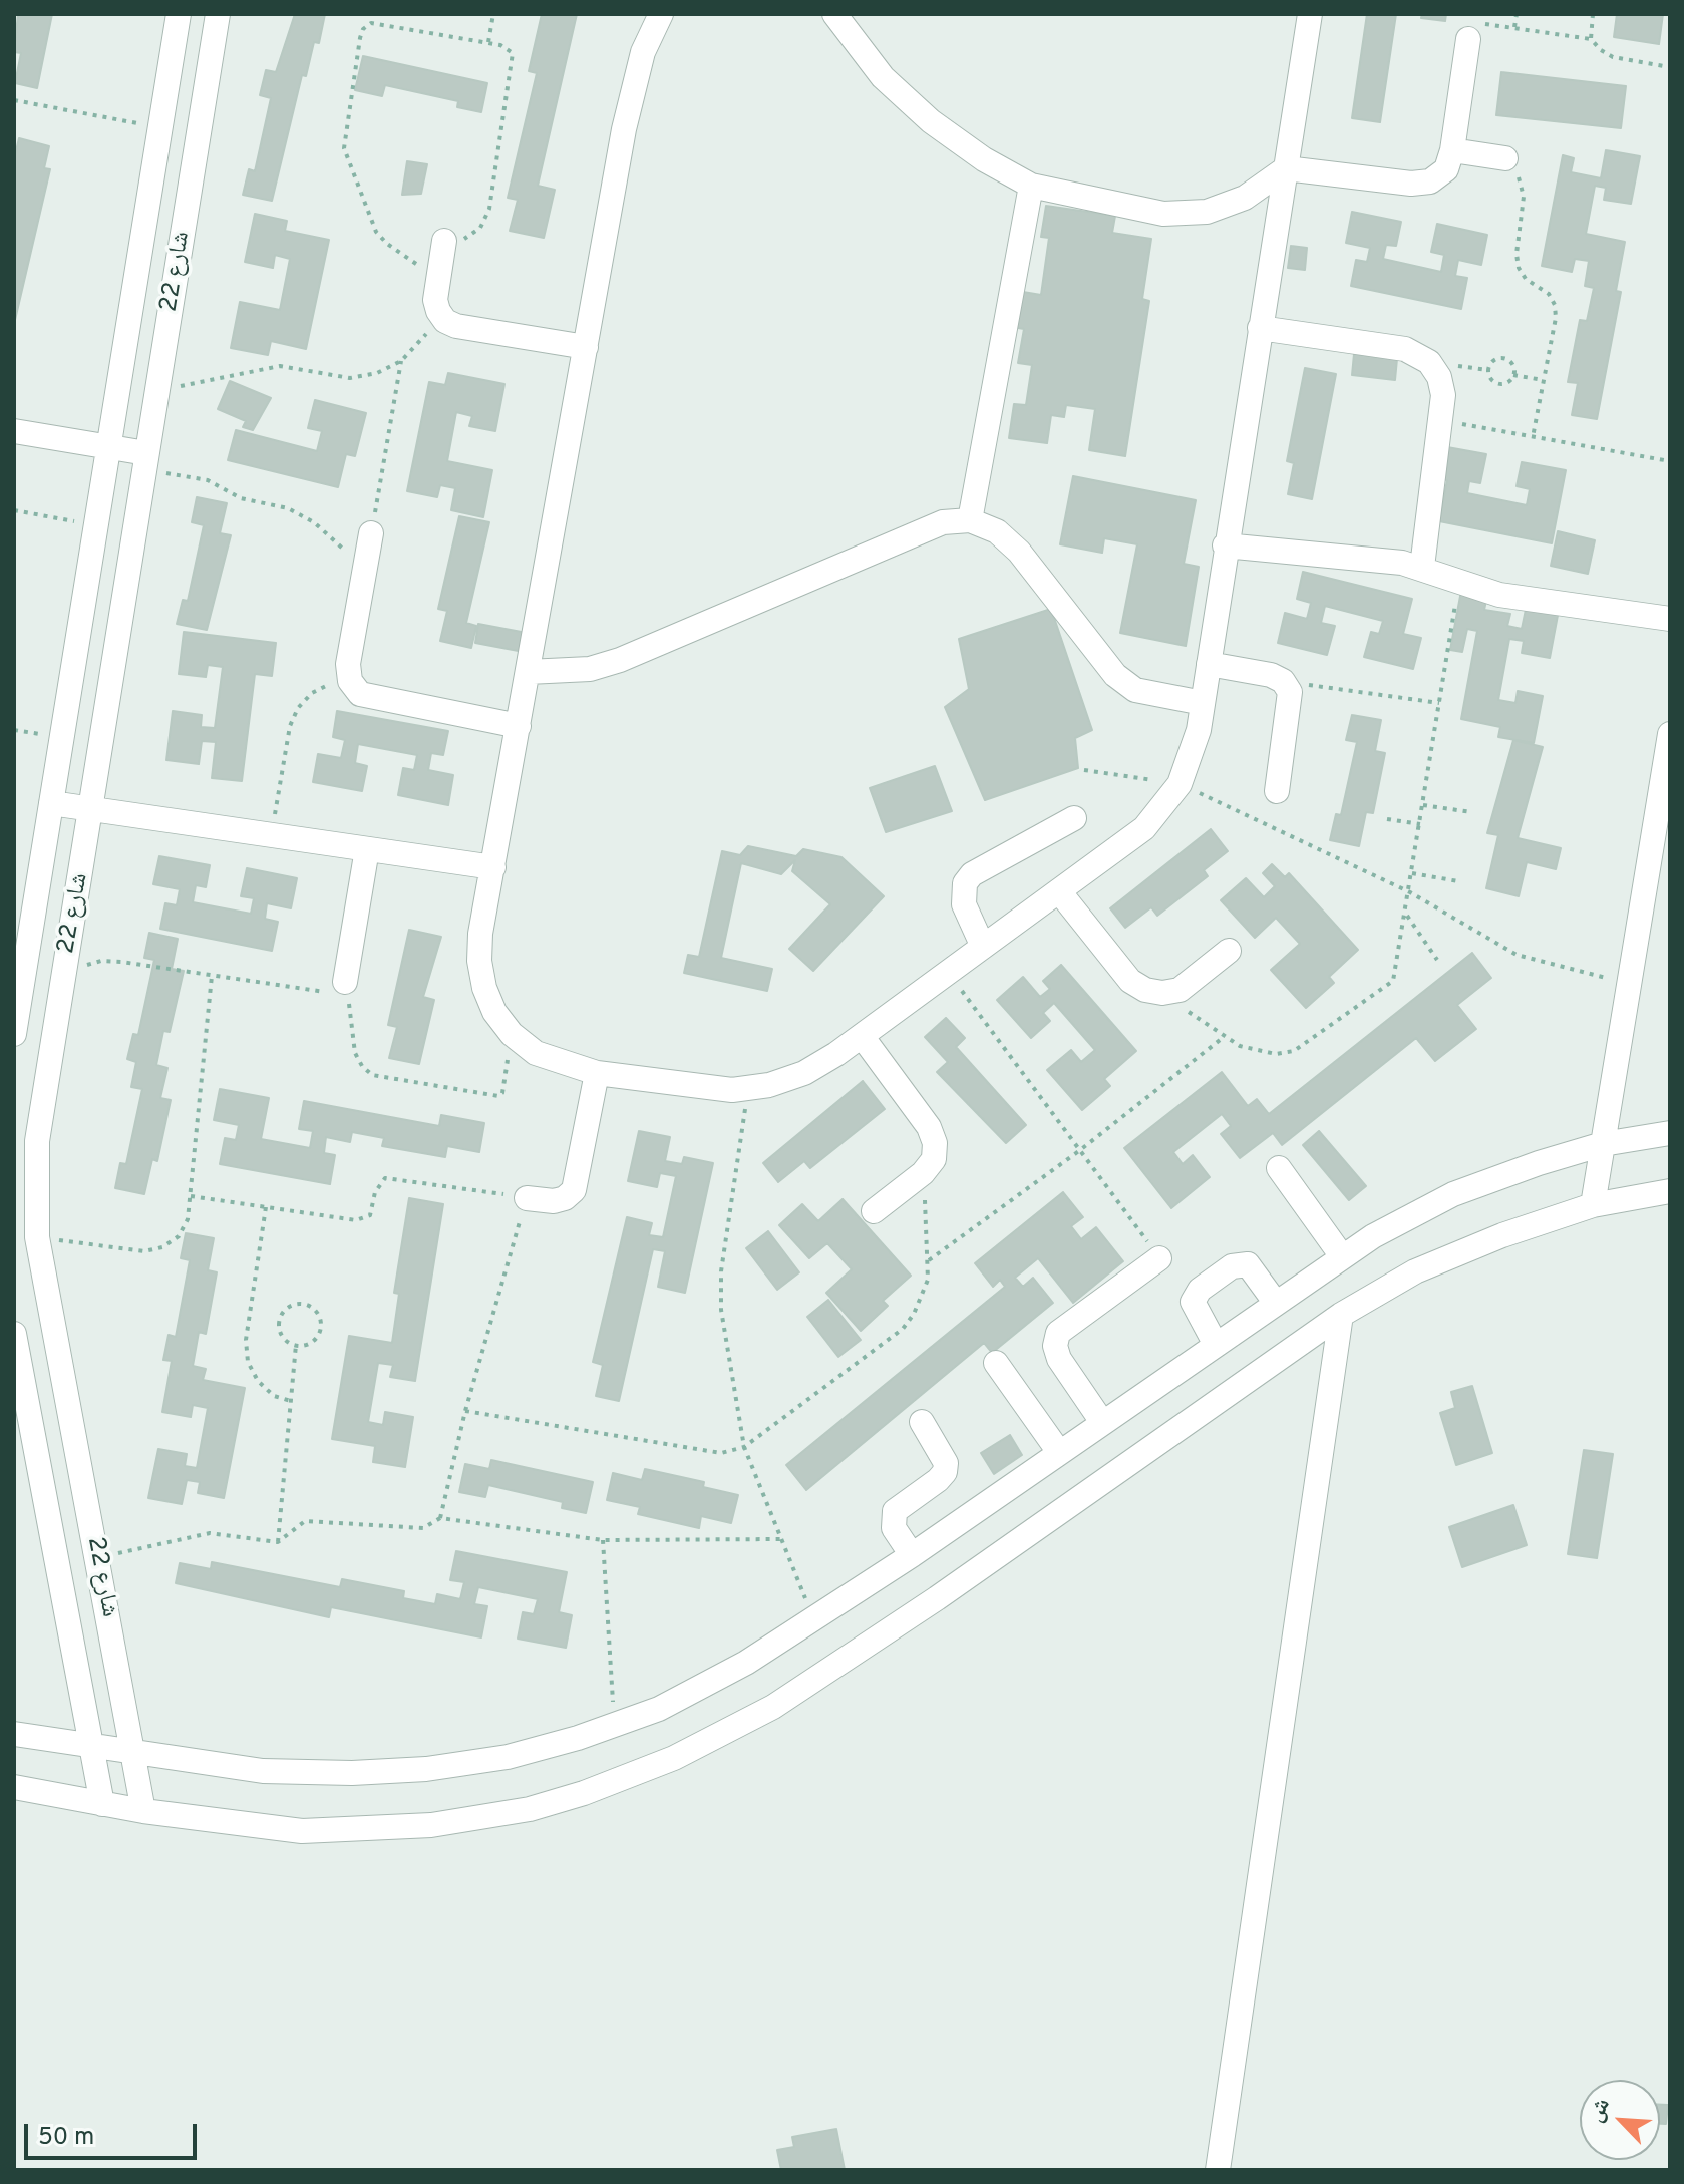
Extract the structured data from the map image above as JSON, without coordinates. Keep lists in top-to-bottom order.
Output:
{
  "streets": {
    "street": ["شارع 22"]
  },
  "scale_bar": "50 m",
  "north": "top left"
}
